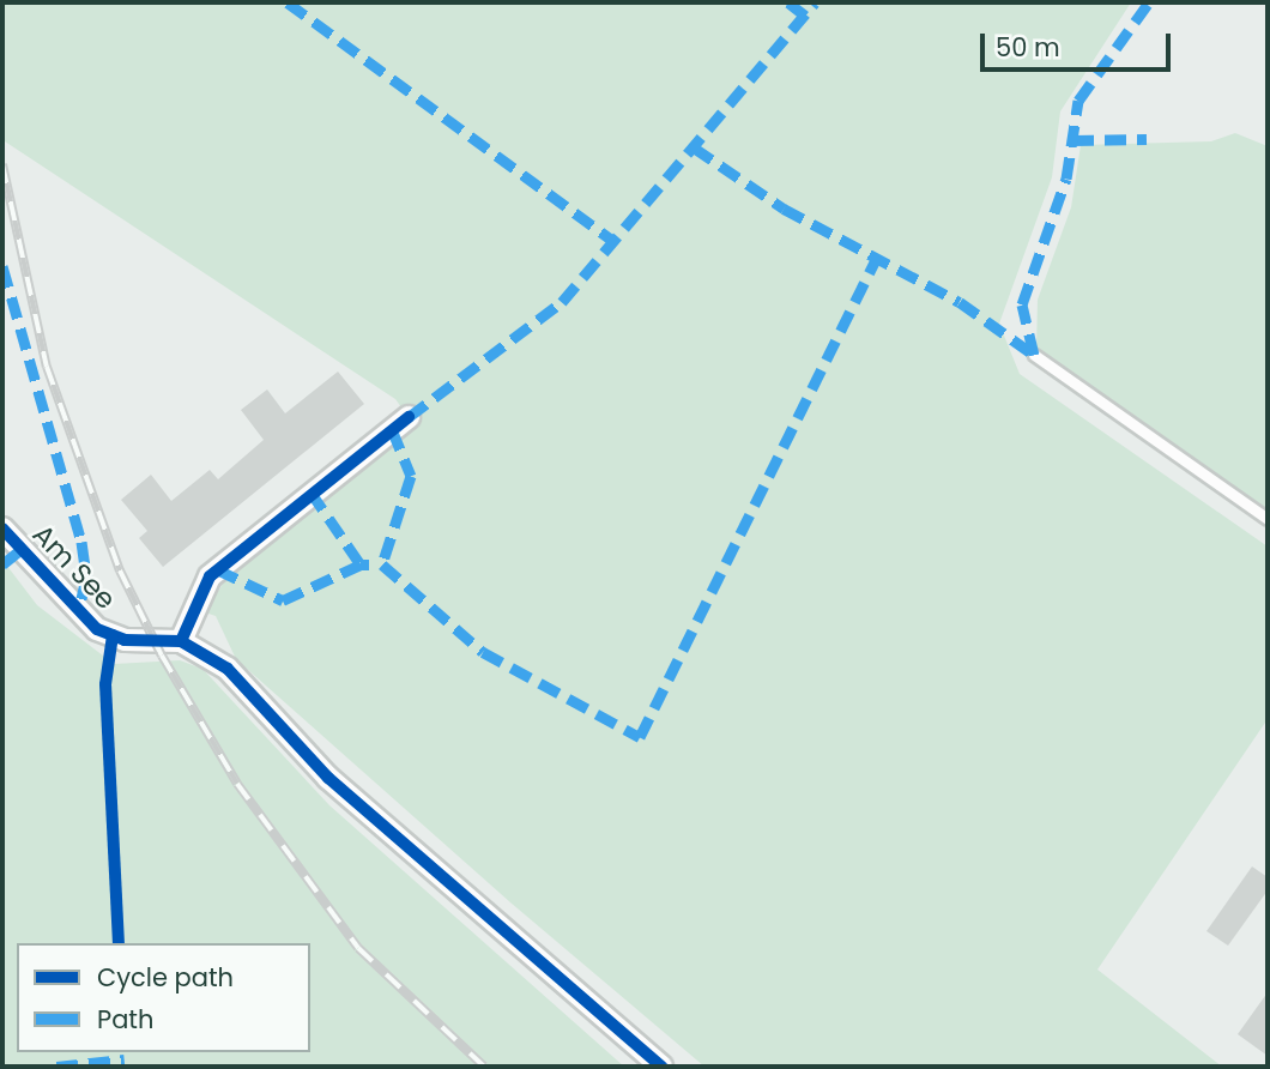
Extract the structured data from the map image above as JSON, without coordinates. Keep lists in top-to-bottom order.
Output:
{
  "streets": {
    "street": ["Am See"]
  },
  "legend": ["Cycle path", "Path"],
  "scale_bar": "50 m"
}
